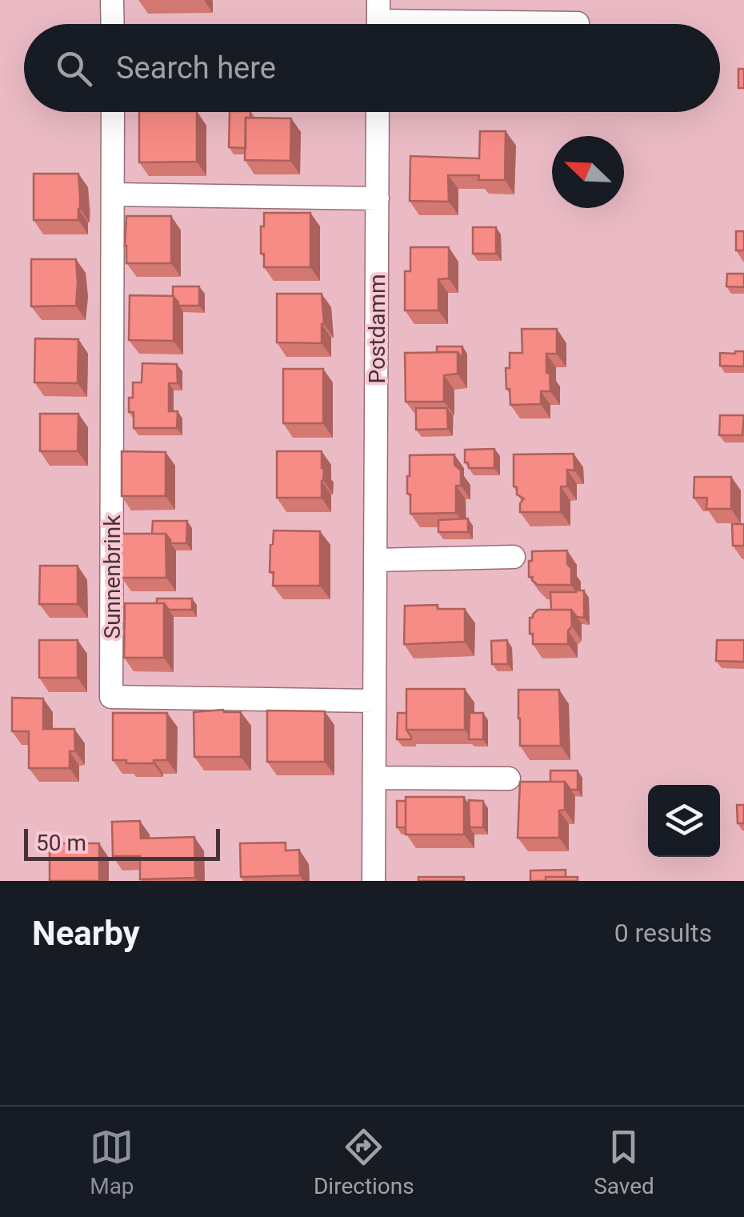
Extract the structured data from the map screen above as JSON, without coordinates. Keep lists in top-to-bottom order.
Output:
{
  "streets": {
    "street": ["Postdamm", "Sunnenbrink"]
  },
  "crossings": [
    ["Postdamm", "Sunnenbrink"]
  ],
  "scale_bar": "50 m",
  "north": "top left",
  "page": {
    "search": "Search here",
    "scale": "50 m",
    "heading": ["Nearby", "0 results"],
    "nav": ["Map", "Directions", "Saved"]
  }
}
